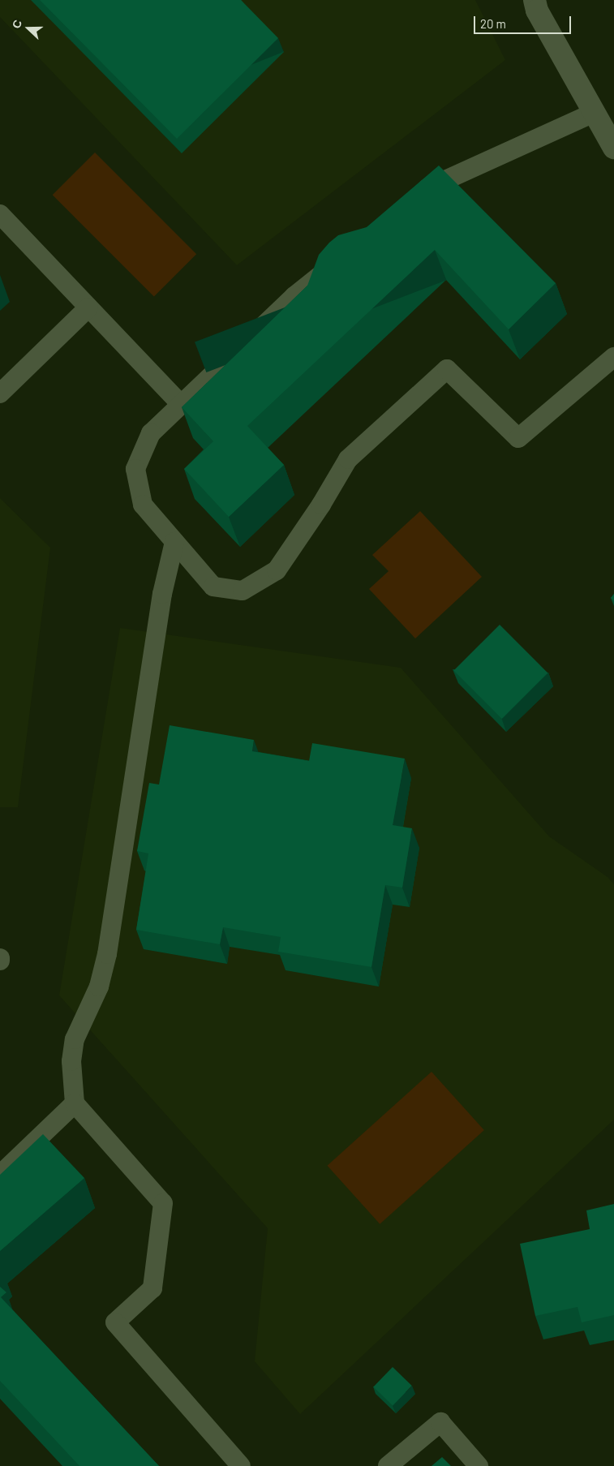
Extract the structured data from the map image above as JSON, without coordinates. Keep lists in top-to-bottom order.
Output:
{
  "scale_bar": "20 m",
  "north": "left"
}
